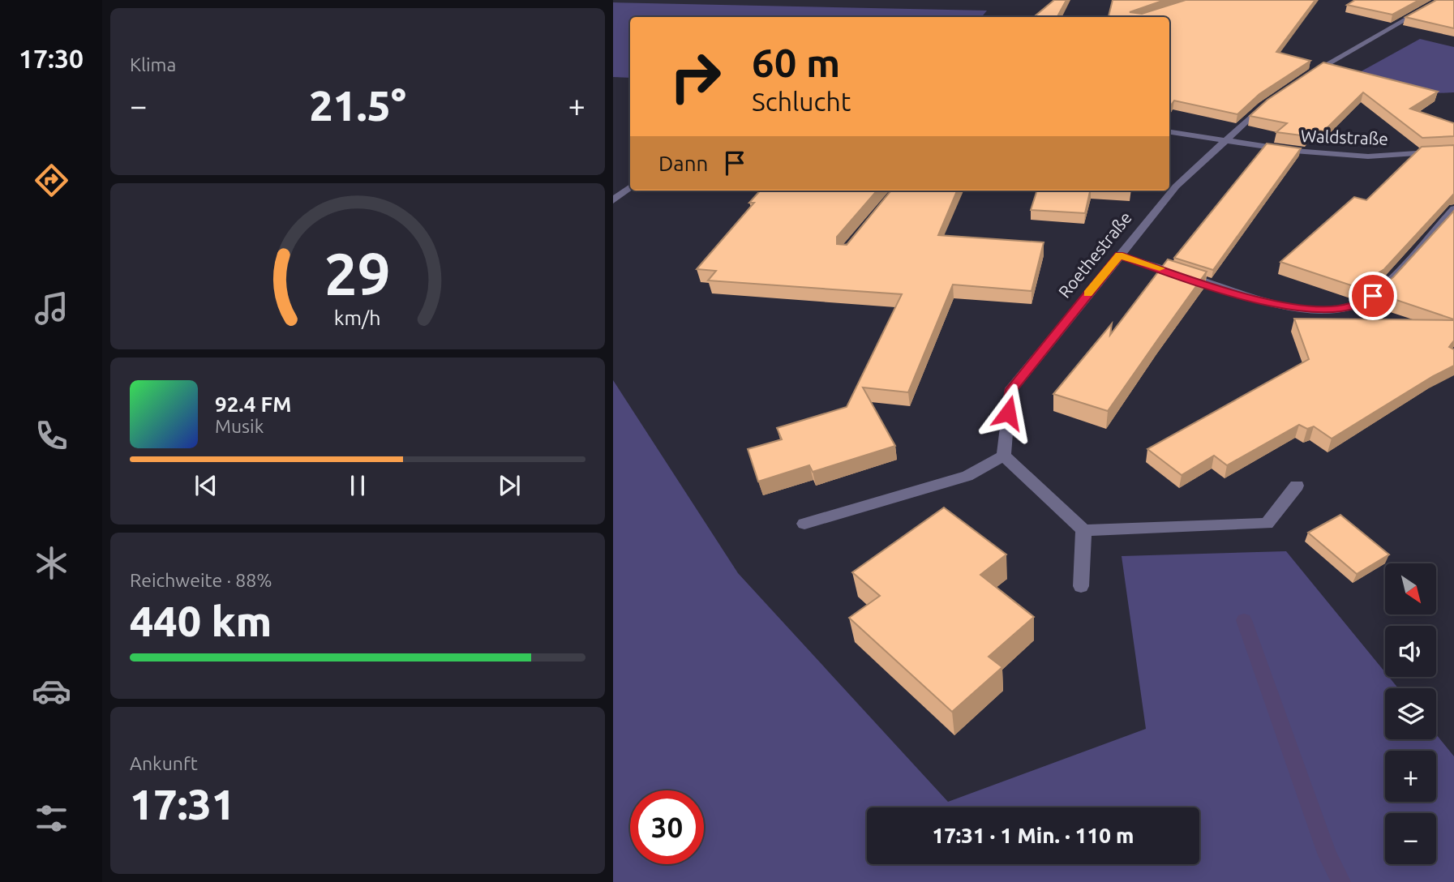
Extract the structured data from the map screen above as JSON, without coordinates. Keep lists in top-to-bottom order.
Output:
{
  "streets": {
    "street": ["Waldstraße", "Roethestraße"]
  },
  "crossings": [
    ["Waldstraße", "Roethestraße"]
  ],
  "north": "bottom right",
  "page": {
    "tabs": "17:30",
    "tile": [
      "Klima",
      ["Reichweite · 88%", "440 km"],
      ["Ankunft", "17:31"]
    ],
    "turn": ["60 m", "Schlucht"],
    "heat": ["−", "21.5°", "+"],
    "then": "Dann",
    "song": ["92.4 FM", "Musik"],
    "map_buttons": ["+", "−"],
    "limit": "30",
    "trip": "17:31 · 1 Min. · 110 m",
    "gauge": ["29", "km/h"]
  }
}
